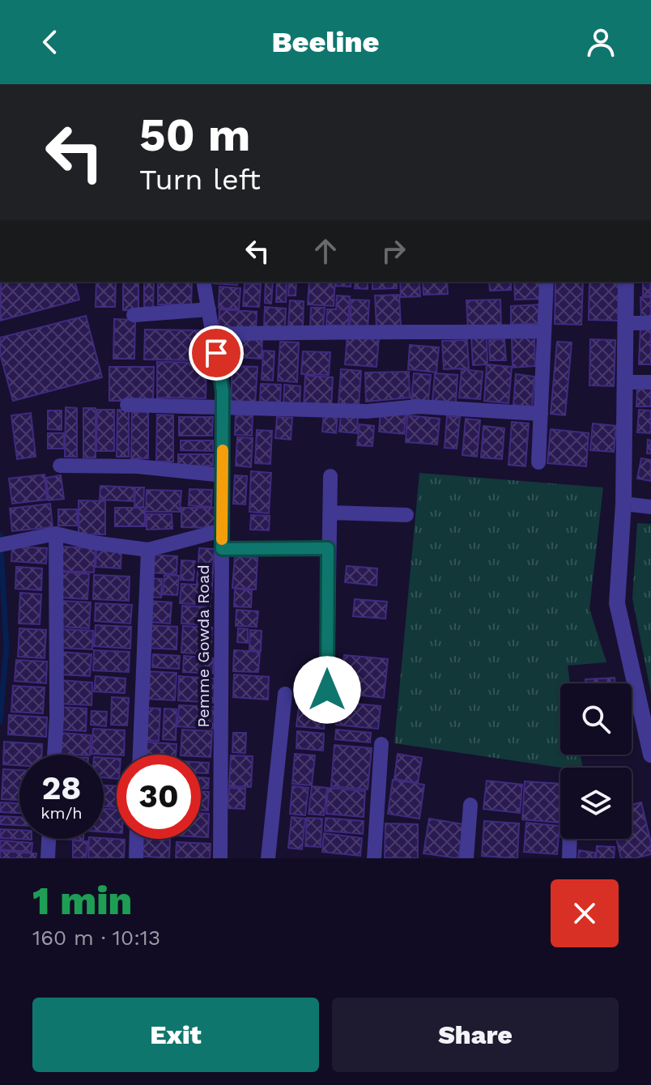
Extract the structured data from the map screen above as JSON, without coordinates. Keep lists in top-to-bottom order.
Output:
{
  "streets": {
    "street": ["Pemme Gowda Road"]
  },
  "page": {
    "header": "Beeline",
    "turn": ["50 m", "Turn left"],
    "speed": "28 km/h",
    "limit": "30",
    "heading": ["1 min", "160 m · 10:13"],
    "buttons": ["Exit", "Share"]
  }
}
